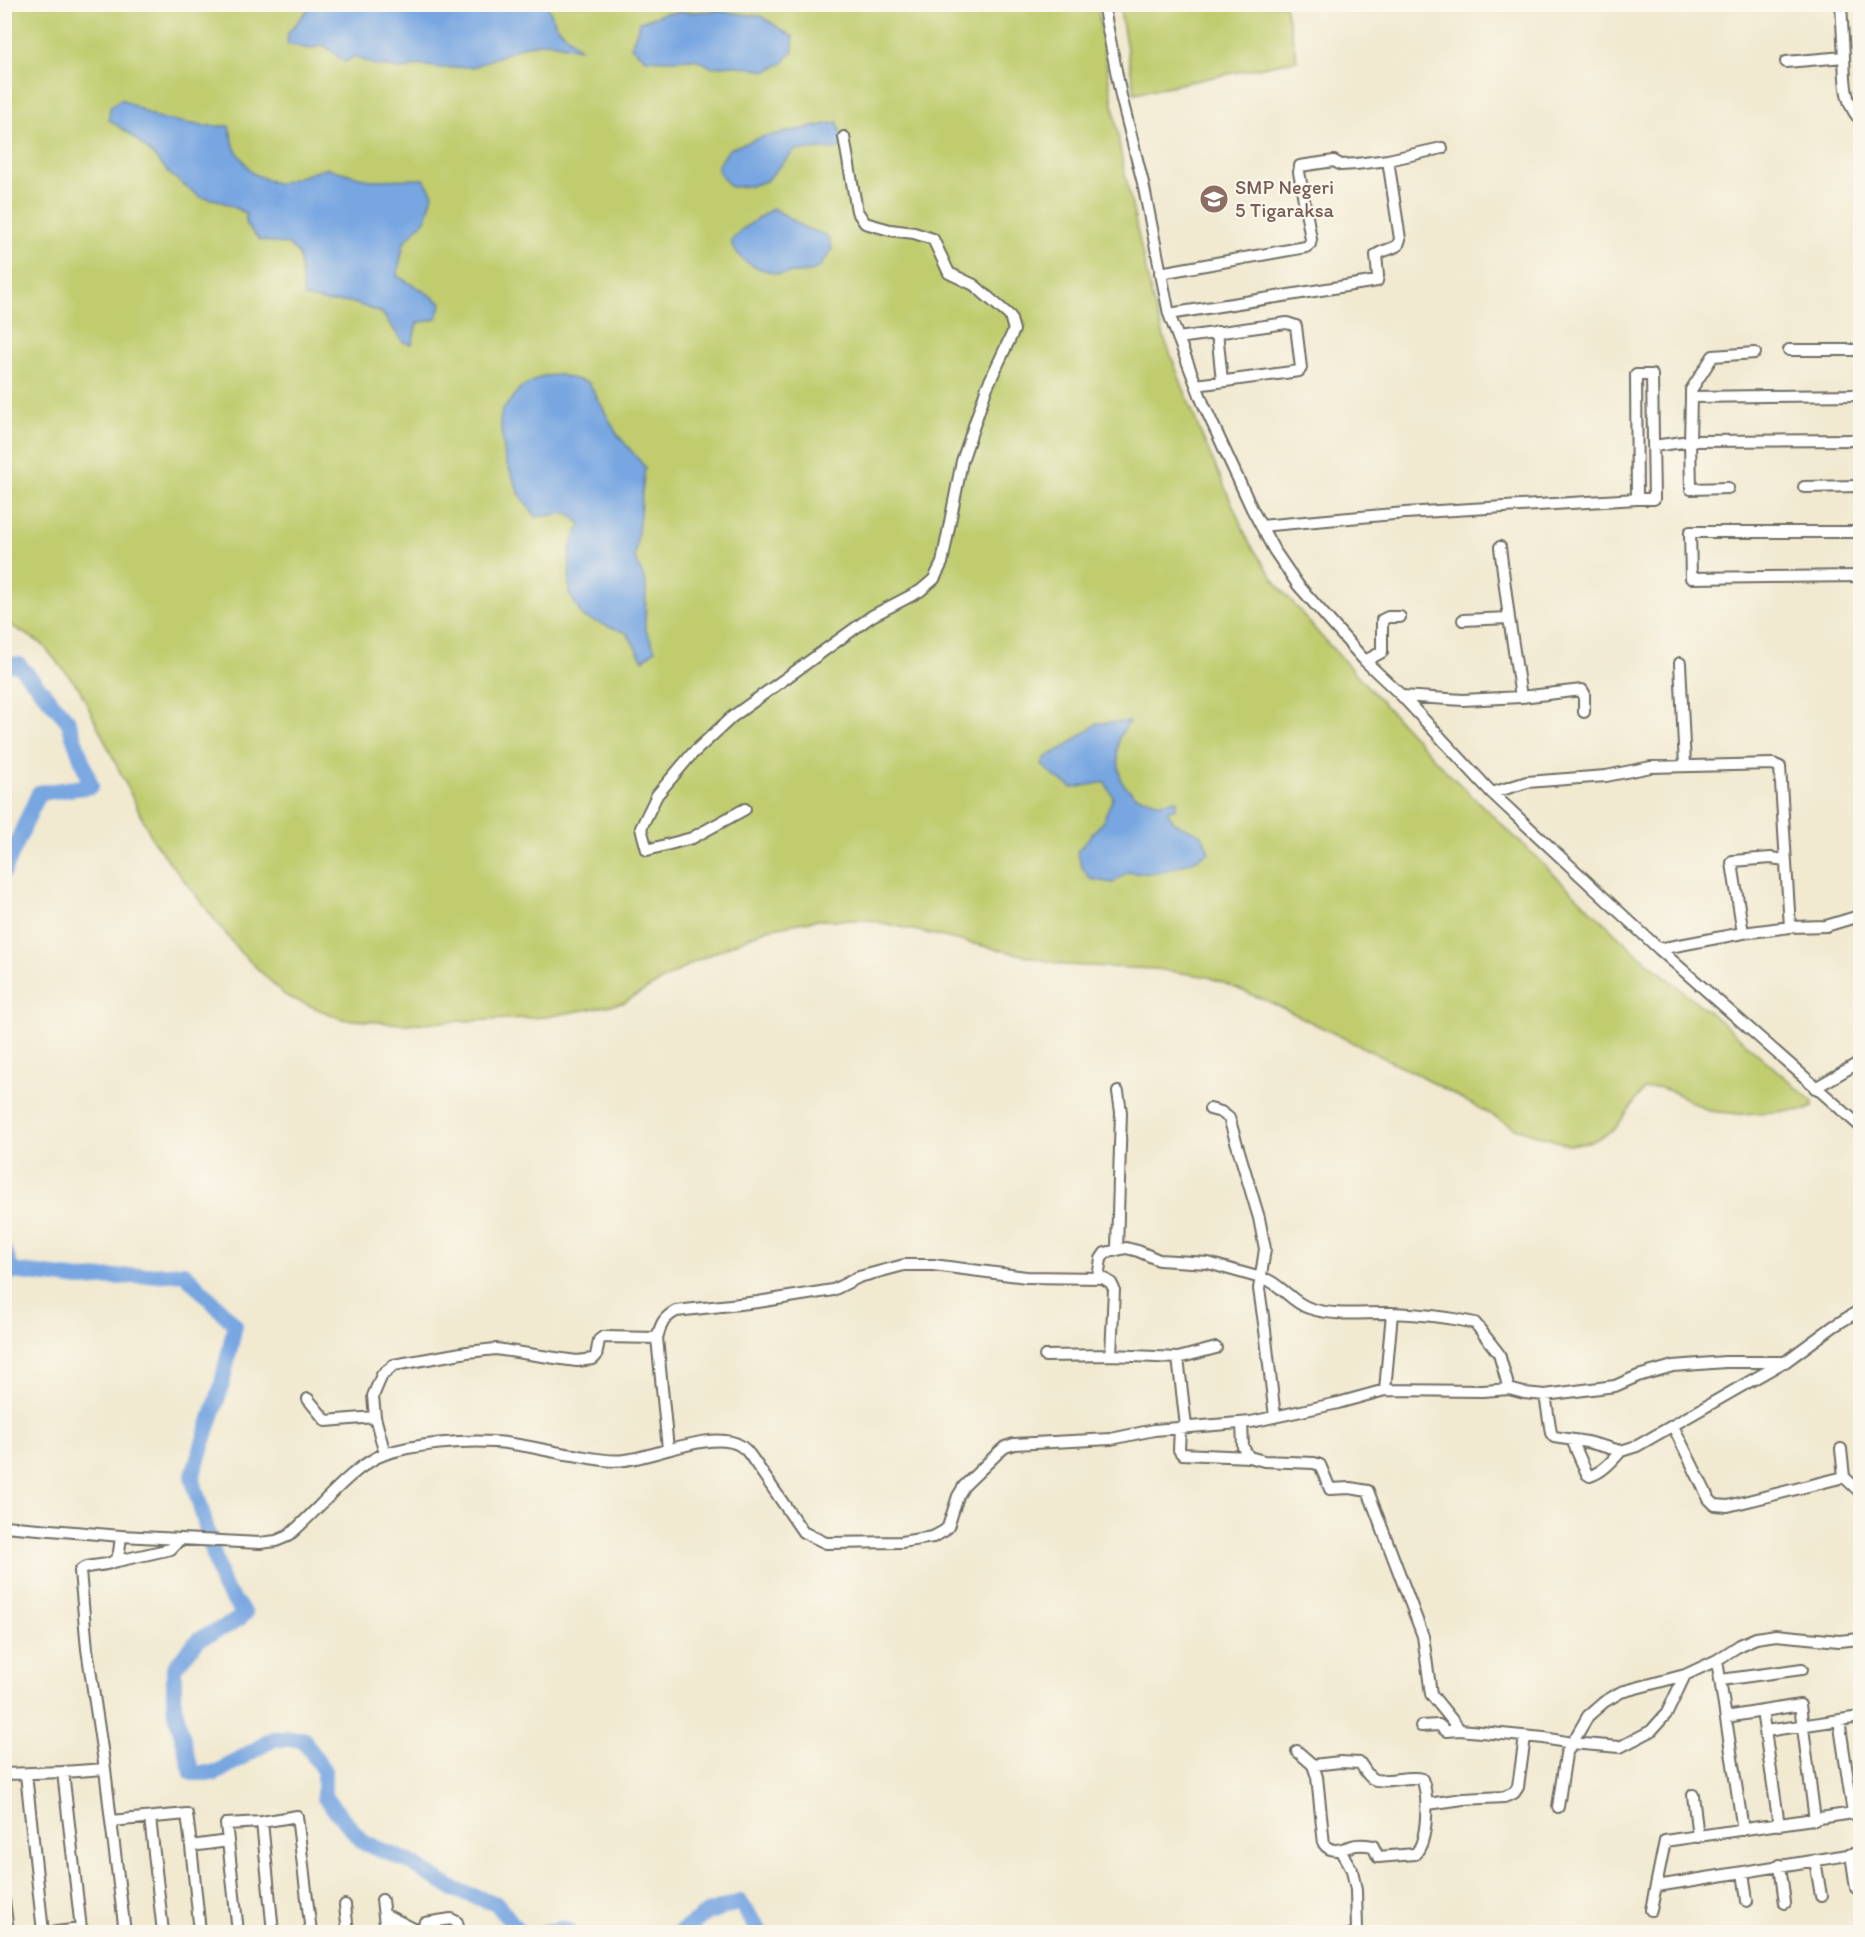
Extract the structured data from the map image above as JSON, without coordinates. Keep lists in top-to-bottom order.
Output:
{
  "places": {
    "school or university": ["SMP Negeri 5 Tigaraksa"]
  }
}
